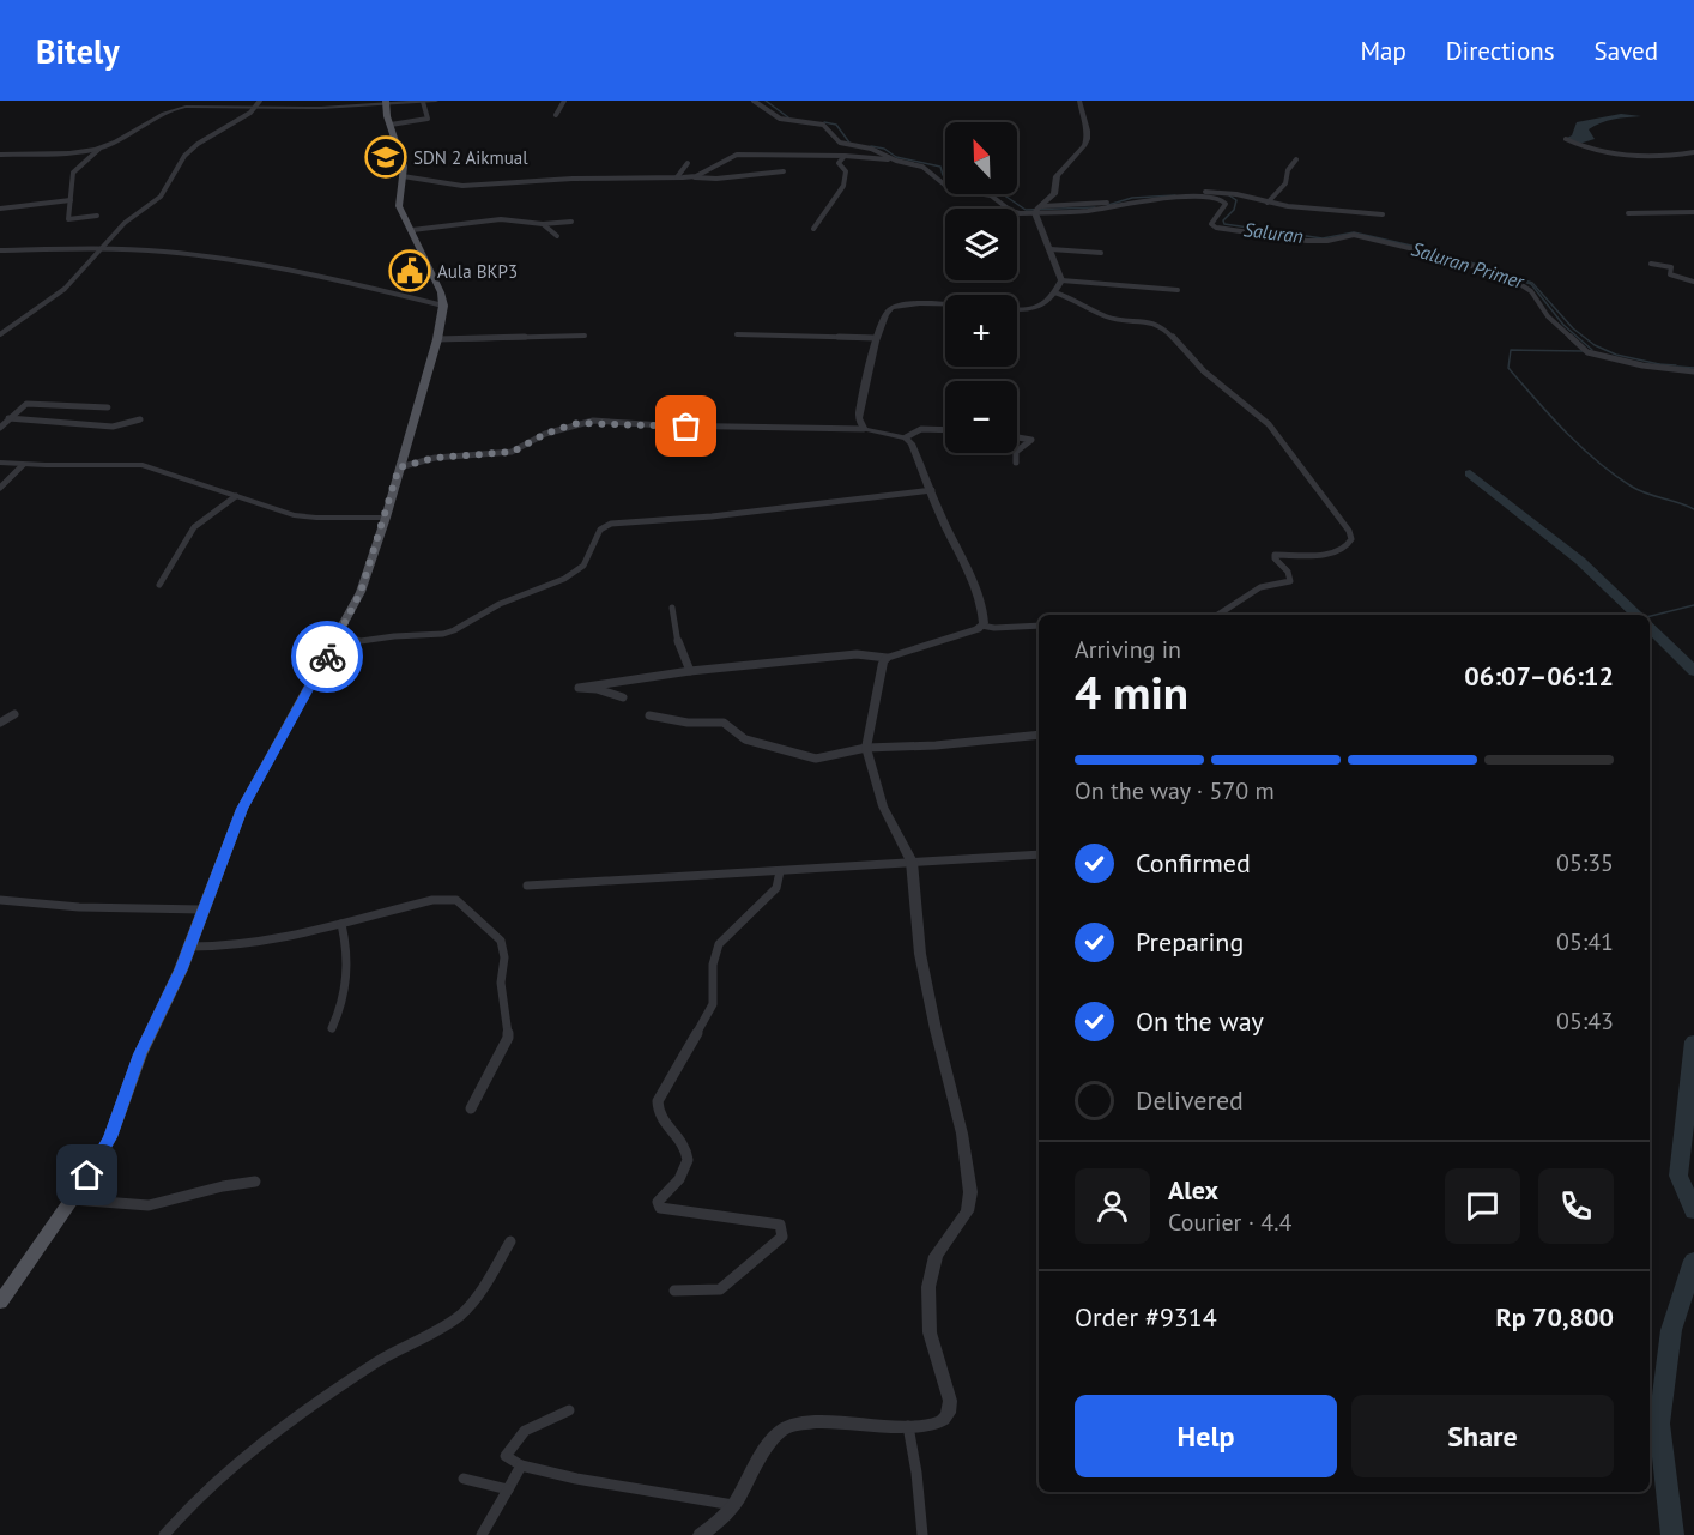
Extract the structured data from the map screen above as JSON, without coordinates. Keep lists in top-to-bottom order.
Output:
{
  "water": ["Saluran", "Saluran Primer"],
  "places": {
    "school or university": ["SDN 2 Aikmual"],
    "public building": ["Aula BKP3"]
  },
  "north": "top left",
  "page": {
    "header": "Bitely",
    "nav": ["Map", "Directions", "Saved"],
    "map_buttons": ["+", "−"],
    "heading": ["4 min", "Arriving in", "06:07–06:12"],
    "panel": [
      "Alex",
      "Courier · 4.4",
      "Order #9314",
      "Rp 70,800"
    ],
    "bar": "On the way · 570 m",
    "list": [
      ["Confirmed", "05:35"],
      ["Preparing", "05:41"],
      ["On the way", "05:43"],
      "Delivered"
    ],
    "buttons": ["Help", "Share"]
  }
}
